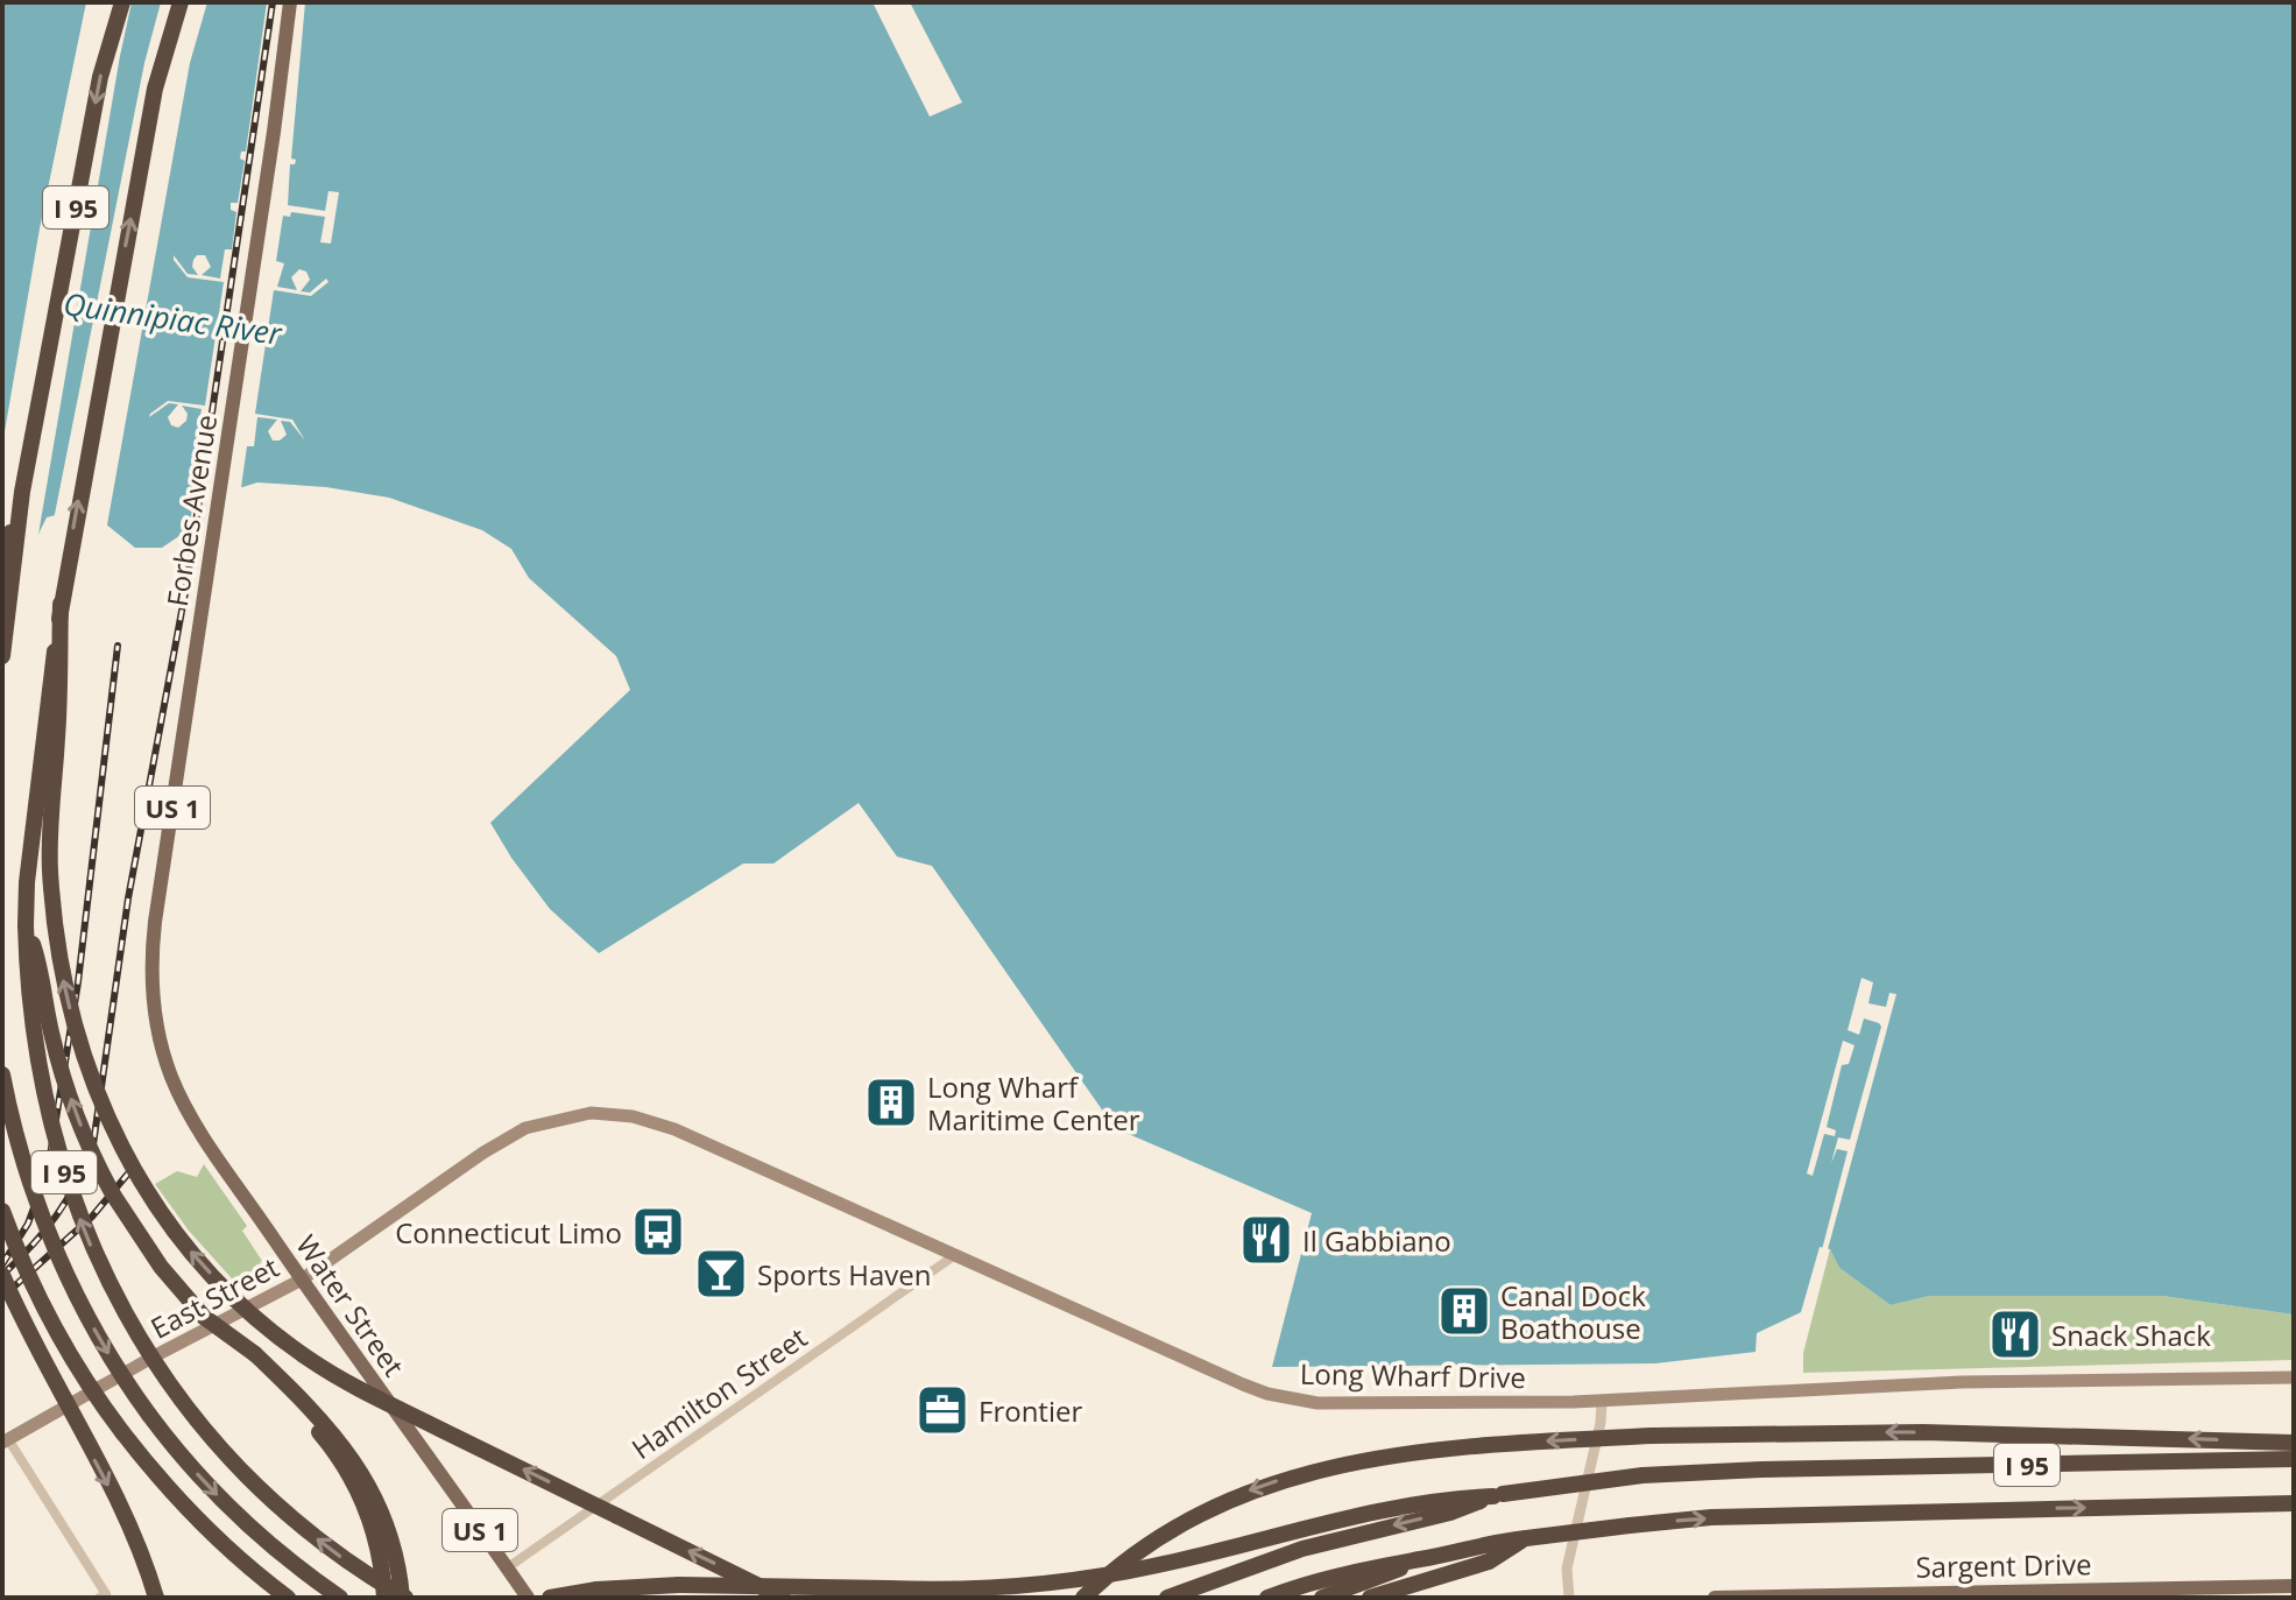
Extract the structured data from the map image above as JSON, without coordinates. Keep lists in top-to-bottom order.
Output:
{
  "streets": {
    "highway": ["I 95"],
    "main road": [
      "Forbes Avenue",
      "US 1",
      "East Street",
      "Water Street",
      "Long Wharf Drive",
      "Sargent Drive"
    ],
    "street": ["Hamilton Street"]
  },
  "crossings": [
    ["Forbes Avenue", "Water Street"],
    ["East Street", "Water Street"],
    ["East Street", "Long Wharf Drive"],
    ["Water Street", "Hamilton Street"],
    ["Long Wharf Drive", "Hamilton Street"]
  ],
  "water": ["Quinnipiac River"],
  "places": {
    "building": ["Long Wharf Maritime Center", "Canal Dock Boathouse"],
    "bus stop": ["Connecticut Limo"],
    "restaurant": ["Il Gabbiano", "Snack Shack"],
    "bar": ["Sports Haven"],
    "office": ["Frontier"]
  }
}
